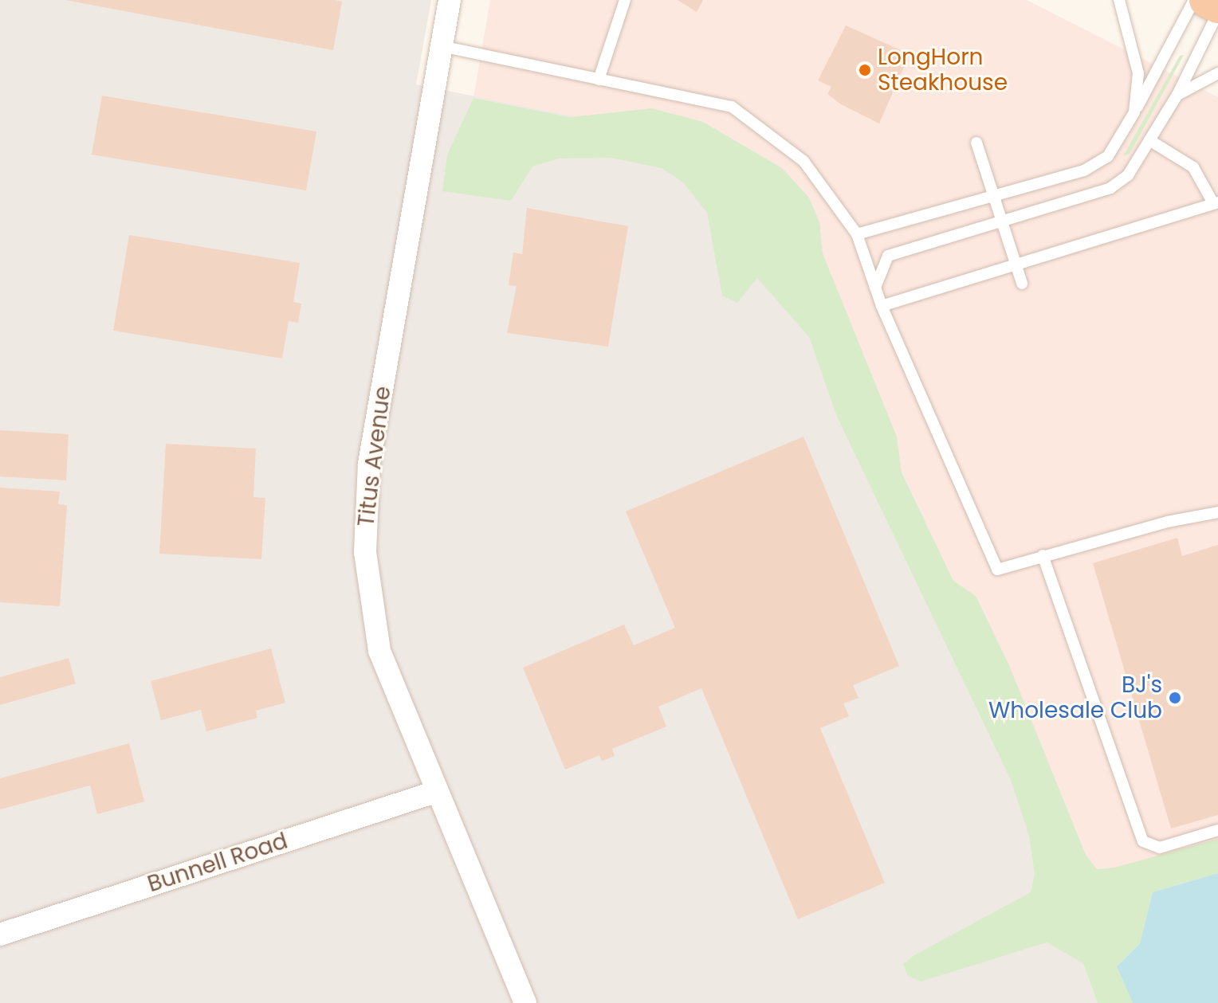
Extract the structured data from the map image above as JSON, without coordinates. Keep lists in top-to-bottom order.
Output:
{
  "streets": {
    "street": ["Titus Avenue", "Bunnell Road"]
  },
  "crossings": [
    ["Titus Avenue", "Bunnell Road"]
  ],
  "places": ["LongHorn Steakhouse", "BJ's Wholesale Club"]
}
